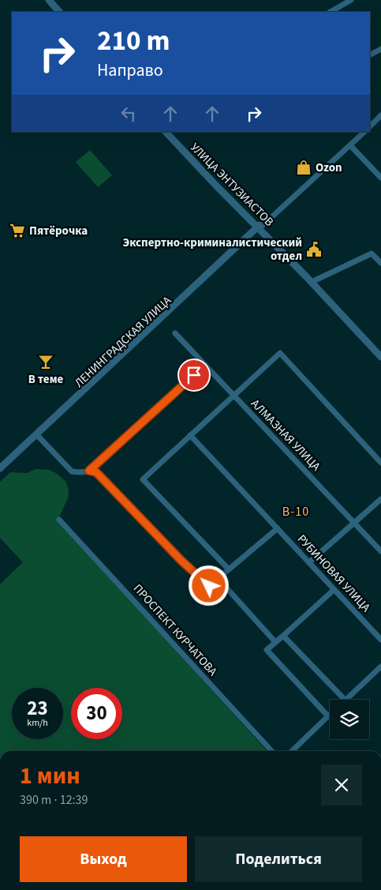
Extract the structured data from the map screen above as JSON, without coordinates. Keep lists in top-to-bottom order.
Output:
{
  "streets": {
    "street": [
      "УЛИЦА ЭНТУЗИАСТОВ",
      "ЛЕНИНГРАДСКАЯ УЛИЦА",
      "АЛМАЗНАЯ УЛИЦА",
      "РУБИНОВАЯ УЛИЦА",
      "ПРОСПЕКТ КУРЧАТОВА"
    ]
  },
  "crossings": [
    ["УЛИЦА ЭНТУЗИАСТОВ", "ЛЕНИНГРАДСКАЯ УЛИЦА"]
  ],
  "districts": ["В-10"],
  "places": {
    "shop": ["Ozon"],
    "supermarket": ["Пятёрочка"],
    "public building": ["Экспертно-криминалистический отдел"],
    "bar": ["В теме"]
  },
  "page": {
    "turn": ["210 m", "Направо"],
    "speed": "23 km/h",
    "limit": "30",
    "heading": ["1 мин", "390 m · 12:39"],
    "buttons": ["Выход", "Поделиться"]
  }
}
